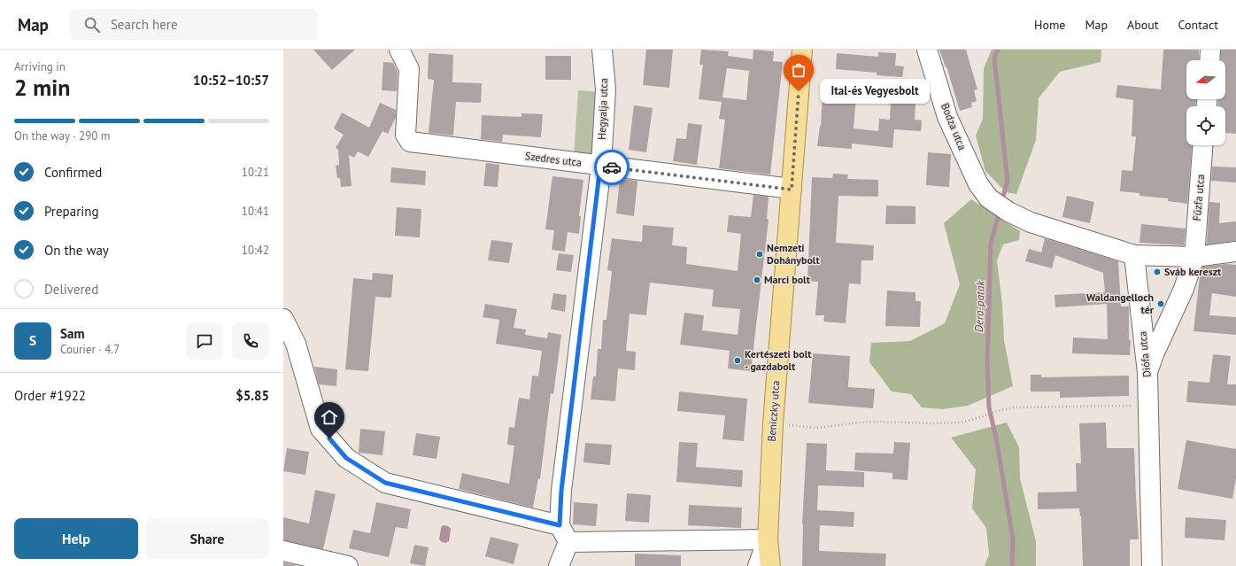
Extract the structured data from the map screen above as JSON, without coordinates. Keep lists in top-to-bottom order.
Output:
{
  "streets": {
    "main road": ["Beniczky utca"],
    "street": [
      "Hegyalja utca",
      "Bodza utca",
      "Szedres utca",
      "Fűzfa utca",
      "Diófa utca"
    ]
  },
  "crossings": [
    ["Hegyalja utca", "Szedres utca"],
    ["Bodza utca", "Diófa utca"],
    ["Szedres utca", "Beniczky utca"]
  ],
  "water": ["Dera-patak"],
  "places": [
    "Ital-és Vegyesbolt",
    "Nemzeti Dohánybolt",
    "Sváb kereszt",
    "Marci bolt",
    "Waldangelloch tér",
    "Kertészeti bolt - gazdabolt"
  ],
  "north": "left",
  "page": {
    "header": "Map",
    "search": "Search here",
    "nav": [
      "Home",
      "Map",
      "About",
      "Contact"
    ],
    "heading": ["2 min", "Arriving in", "10:52–10:57"],
    "panel": [
      "Sam",
      "Courier · 4.7",
      "Order #1922",
      "$5.85"
    ],
    "bubble": "Ital-és Vegyesbolt",
    "bar": "On the way · 290 m",
    "list": [
      ["Confirmed", "10:21"],
      ["Preparing", "10:41"],
      ["On the way", "10:42"],
      "Delivered"
    ],
    "round": "S",
    "buttons": ["Help", "Share"]
  }
}
